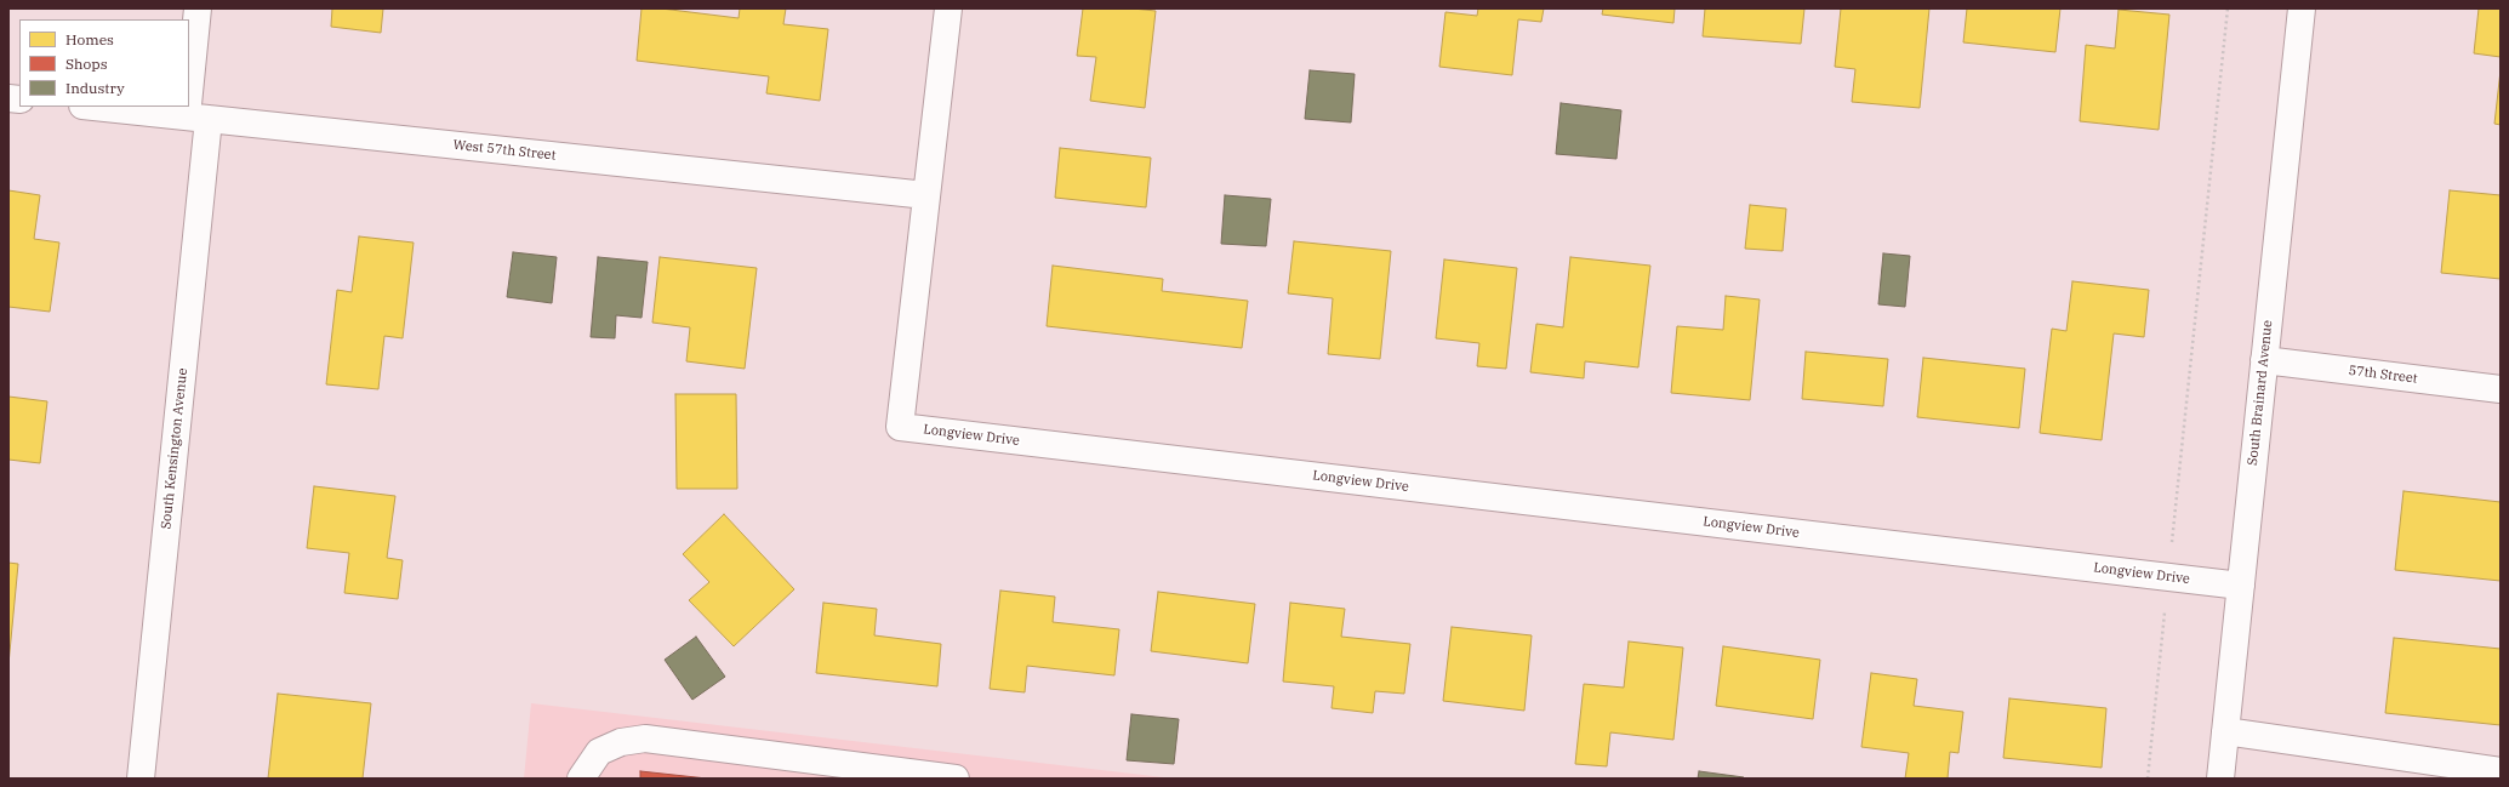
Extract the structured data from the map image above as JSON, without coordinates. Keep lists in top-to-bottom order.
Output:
{
  "streets": {
    "street": [
      "West 57th Street",
      "57th Street",
      "South Brainard Avenue",
      "Longview Drive",
      "South Kensington Avenue"
    ]
  },
  "crossings": [
    ["West 57th Street", "Longview Drive"],
    ["West 57th Street", "South Kensington Avenue"],
    ["57th Street", "South Brainard Avenue"],
    ["South Brainard Avenue", "Longview Drive"]
  ],
  "legend": ["Homes", "Shops", "Industry"]
}
